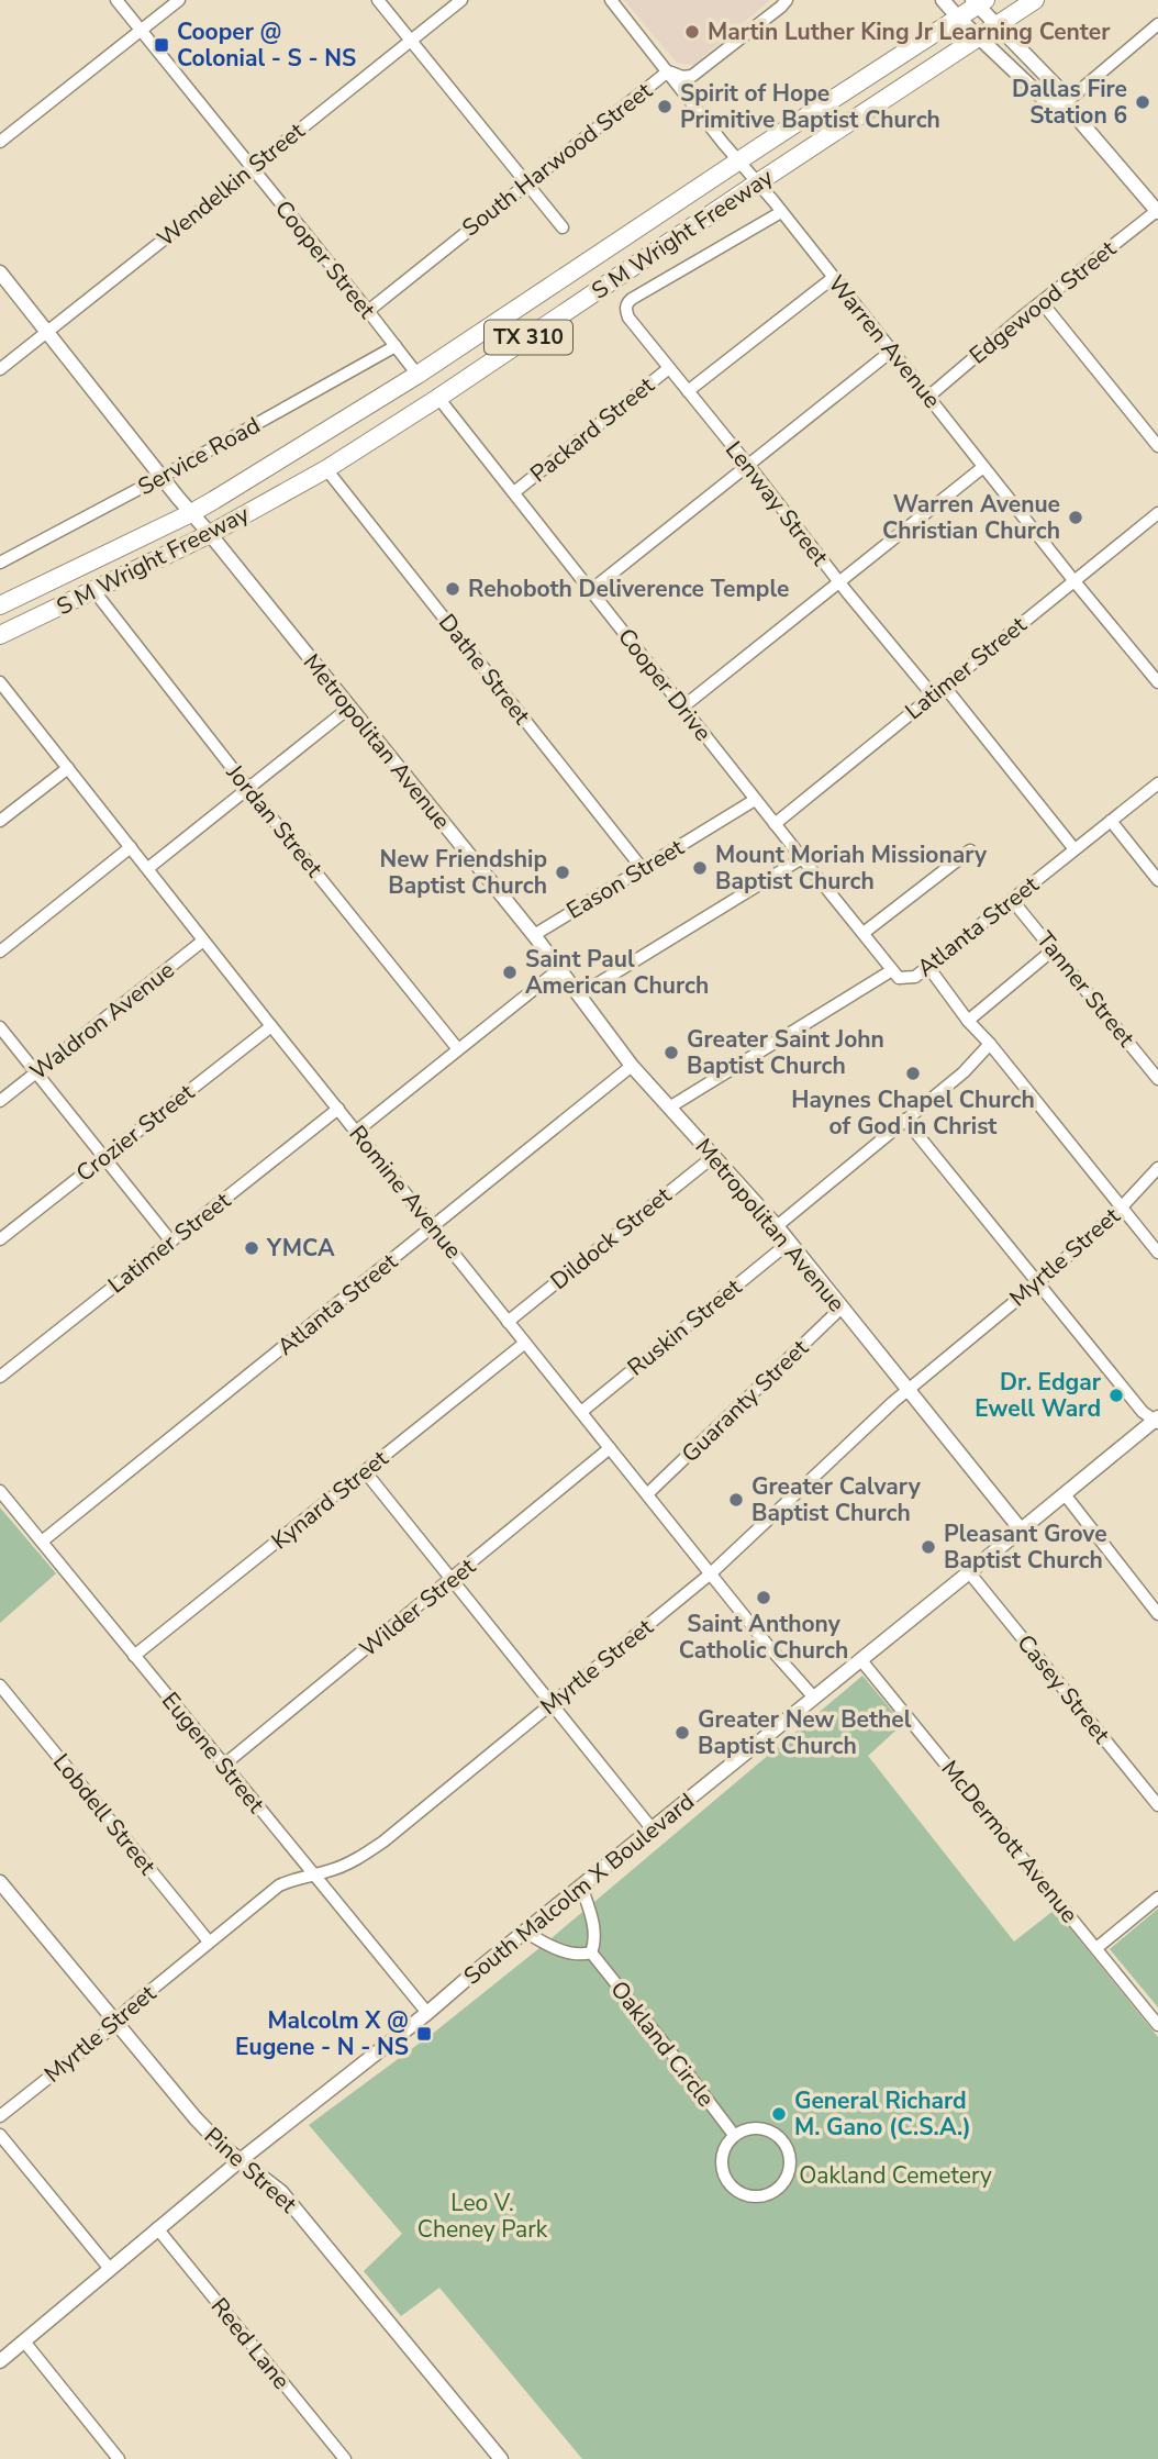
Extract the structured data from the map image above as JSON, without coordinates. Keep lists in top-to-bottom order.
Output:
{
  "streets": {
    "main road": ["S M Wright Freeway", "TX 310"],
    "street": [
      "South Harwood Street",
      "Wendelkin Street",
      "Cooper Street",
      "Edgewood Street",
      "Warren Avenue",
      "Packard Street",
      "Service Road",
      "Lenway Street",
      "Latimer Street",
      "Dathe Street",
      "Cooper Drive",
      "Metropolitan Avenue",
      "Jordan Street",
      "Eason Street",
      "Atlanta Street",
      "Tanner Street",
      "Waldron Avenue",
      "Crozier Street",
      "Romine Avenue",
      "Dildock Street",
      "Myrtle Street",
      "Ruskin Street",
      "Guaranty Street",
      "Kynard Street",
      "Wilder Street",
      "Casey Street",
      "Eugene Street",
      "Lobdell Street",
      "McDermott Avenue",
      "South Malcolm X Boulevard",
      "Oakland Circle",
      "Pine Street",
      "Reed Lane"
    ]
  },
  "crossings": [
    ["South Harwood Street", "Cooper Street"],
    ["South Harwood Street", "Warren Avenue"],
    ["Wendelkin Street", "Cooper Street"],
    ["Wendelkin Street", "Metropolitan Avenue"],
    ["S M Wright Freeway", "Cooper Street"],
    ["S M Wright Freeway", "Warren Avenue"],
    ["S M Wright Freeway", "Dathe Street"],
    ["S M Wright Freeway", "Cooper Drive"],
    ["S M Wright Freeway", "Metropolitan Avenue"],
    ["S M Wright Freeway", "Jordan Street"],
    ["Cooper Street", "Service Road"],
    ["Edgewood Street", "Warren Avenue"],
    ["Warren Avenue", "Lenway Street"],
    ["Warren Avenue", "Latimer Street"],
    ["Packard Street", "Lenway Street"],
    ["Packard Street", "Cooper Drive"],
    ["Service Road", "Metropolitan Avenue"],
    ["Lenway Street", "Latimer Street"],
    ["Latimer Street", "Cooper Drive"],
    ["Latimer Street", "Romine Avenue"],
    ["Dathe Street", "Eason Street"],
    ["Cooper Drive", "Eason Street"],
    ["Cooper Drive", "Atlanta Street"],
    ["Metropolitan Avenue", "Eason Street"],
    ["Metropolitan Avenue", "Atlanta Street"],
    ["Metropolitan Avenue", "Dildock Street"],
    ["Metropolitan Avenue", "Myrtle Street"],
    ["Metropolitan Avenue", "Ruskin Street"],
    ["Metropolitan Avenue", "Guaranty Street"],
    ["Metropolitan Avenue", "South Malcolm X Boulevard"],
    ["Atlanta Street", "Tanner Street"],
    ["Atlanta Street", "Romine Avenue"],
    ["Atlanta Street", "Eugene Street"],
    ["Waldron Avenue", "Romine Avenue"],
    ["Crozier Street", "Romine Avenue"],
    ["Romine Avenue", "Dildock Street"],
    ["Romine Avenue", "Myrtle Street"],
    ["Romine Avenue", "Ruskin Street"],
    ["Romine Avenue", "Guaranty Street"],
    ["Romine Avenue", "Kynard Street"],
    ["Romine Avenue", "Wilder Street"],
    ["Romine Avenue", "South Malcolm X Boulevard"],
    ["Myrtle Street", "Eugene Street"],
    ["Myrtle Street", "Lobdell Street"],
    ["Myrtle Street", "Pine Street"],
    ["Kynard Street", "Eugene Street"],
    ["Wilder Street", "Eugene Street"],
    ["Casey Street", "South Malcolm X Boulevard"],
    ["Eugene Street", "South Malcolm X Boulevard"],
    ["McDermott Avenue", "South Malcolm X Boulevard"],
    ["South Malcolm X Boulevard", "Pine Street"],
    ["South Malcolm X Boulevard", "Reed Lane"]
  ],
  "parks": ["Oakland Cemetery", "Leo V. Cheney Park"],
  "places": {
    "other": [
      "Martin Luther King Jr Learning Center",
      "Dallas Fire Station 6",
      "Spirit of Hope Primitive Baptist Church",
      "Warren Avenue Christian Church",
      "Rehoboth Deliverence Temple",
      "Mount Moriah Missionary Baptist Church",
      "New Friendship Baptist Church",
      "Saint Paul American Church",
      "Greater Saint John Baptist Church",
      "Haynes Chapel Church of God in Christ",
      "YMCA",
      "Dr. Edgar Ewell Ward",
      "Greater Calvary Baptist Church",
      "Pleasant Grove Baptist Church",
      "Saint Anthony Catholic Church",
      "Greater New Bethel Baptist Church",
      "General Richard M. Gano (C.S.A.)"
    ],
    "transit": ["Cooper @ Colonial - S - NS", "Malcolm X @ Eugene - N - NS"]
  }
}
